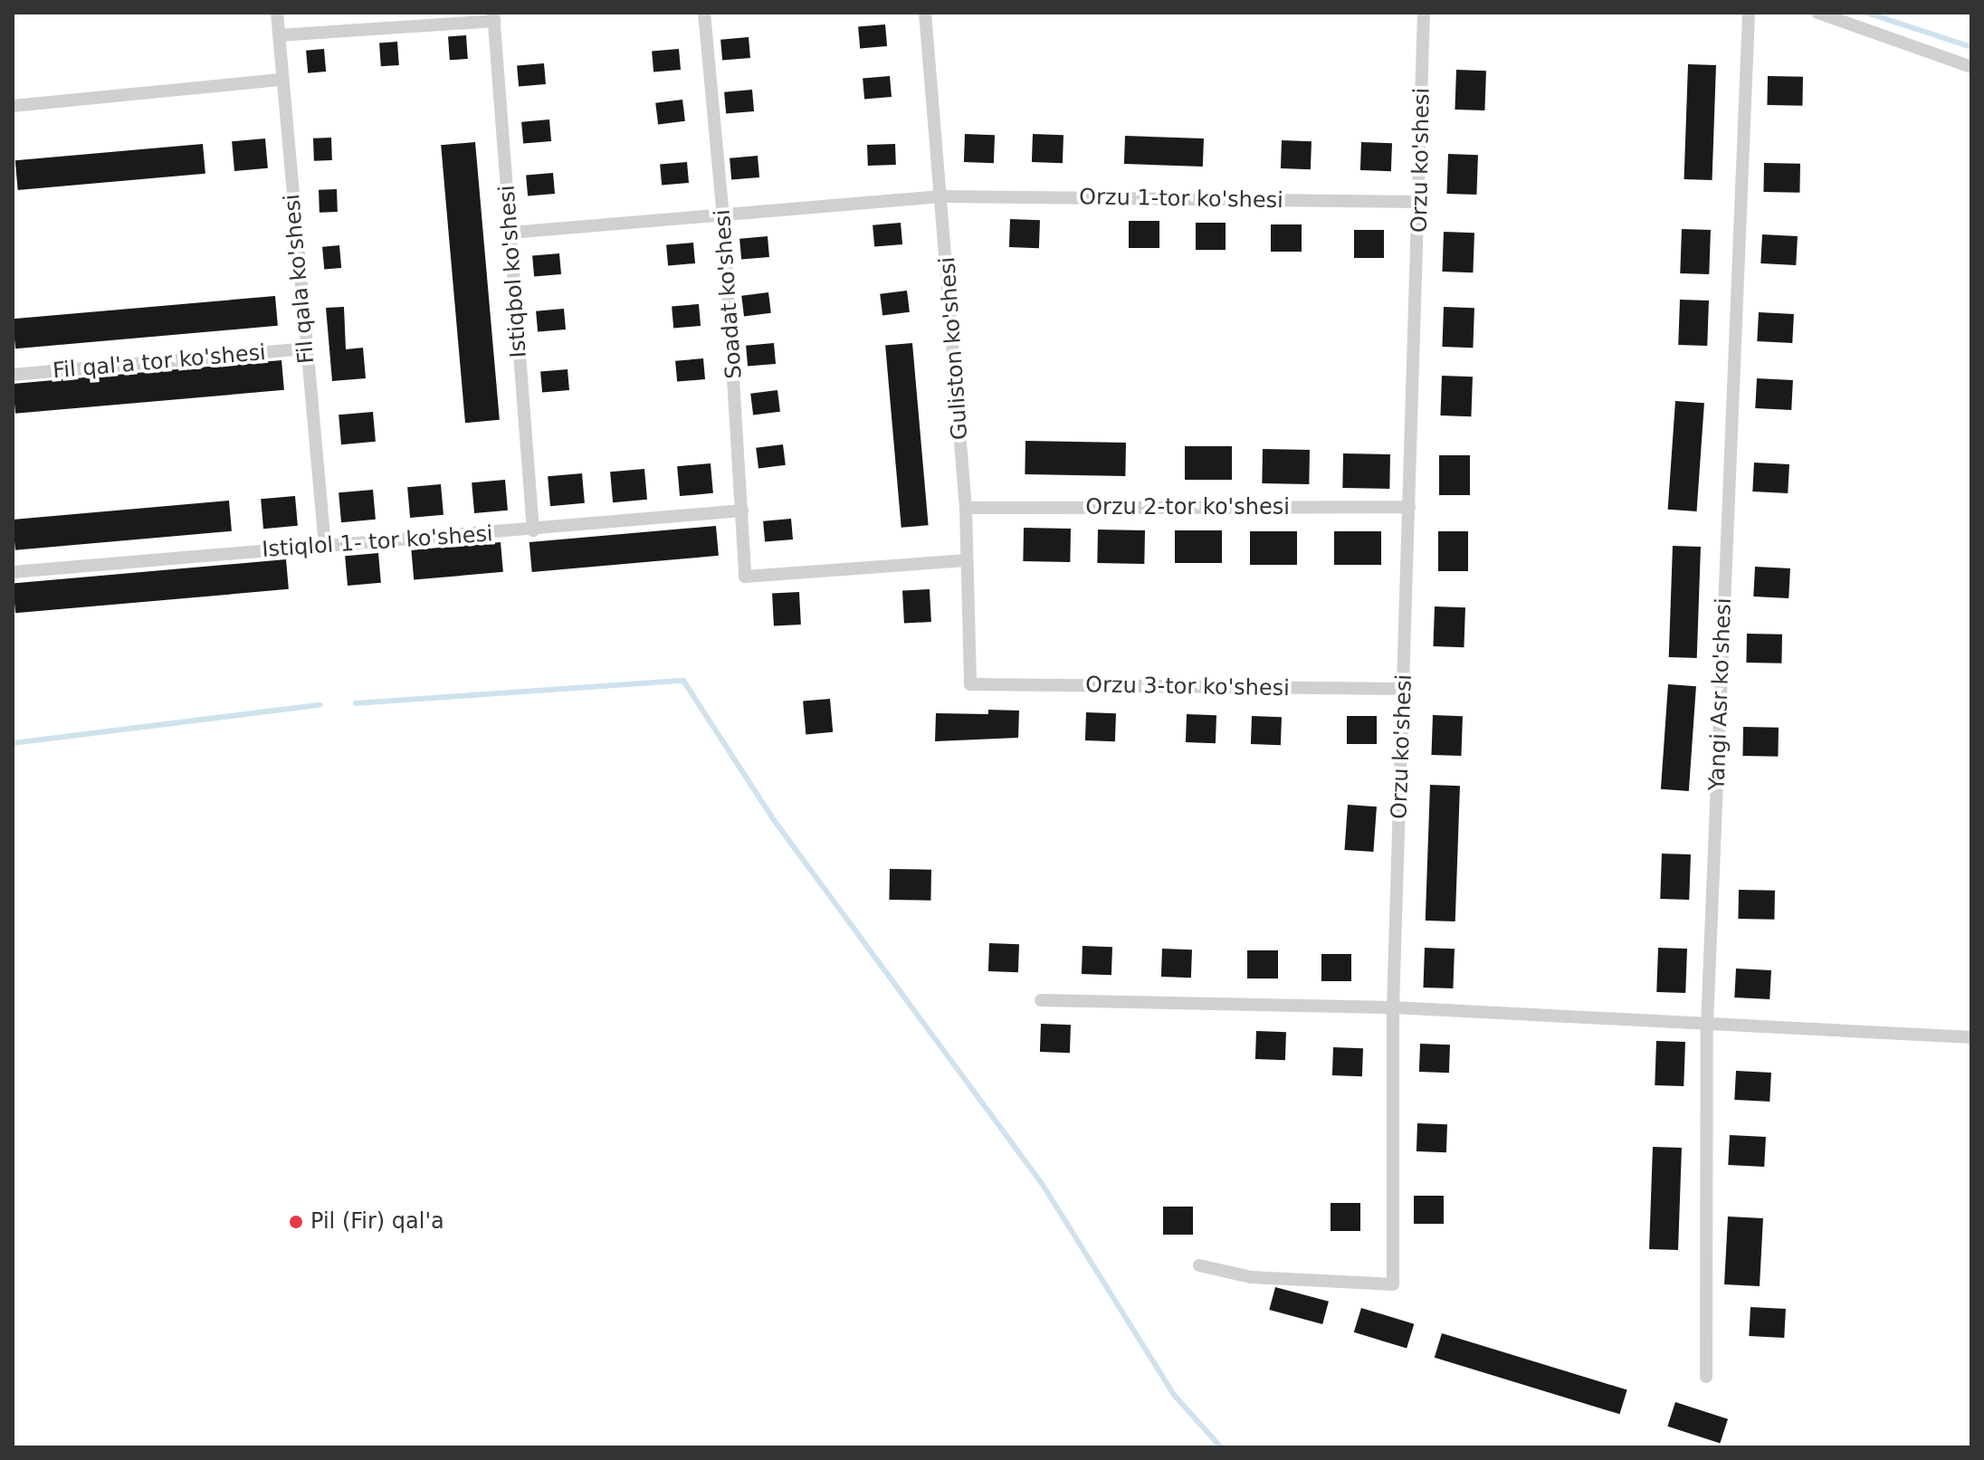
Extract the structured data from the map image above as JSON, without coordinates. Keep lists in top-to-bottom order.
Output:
{
  "streets": {
    "street": [
      "Orzu ko'shesi",
      "Orzu 1-tor ko'shesi",
      "Istiqbol ko'shesi",
      "Fil qala ko'shesi",
      "Soadat ko'shesi",
      "Guliston ko'shesi",
      "Fil qal'a tor ko'shesi",
      "Orzu 2-tor ko'shesi",
      "Istiqlol 1- tor ko'shesi",
      "Orzu 3-tor ko'shesi",
      "Yangi Asr ko'shesi"
    ]
  },
  "crossings": [
    ["Orzu ko'shesi", "Orzu 1-tor ko'shesi"],
    ["Orzu ko'shesi", "Orzu 2-tor ko'shesi"],
    ["Orzu ko'shesi", "Orzu 3-tor ko'shesi"],
    ["Orzu 1-tor ko'shesi", "Istiqbol ko'shesi"],
    ["Orzu 1-tor ko'shesi", "Soadat ko'shesi"],
    ["Orzu 1-tor ko'shesi", "Guliston ko'shesi"],
    ["Istiqbol ko'shesi", "Istiqlol 1- tor ko'shesi"],
    ["Fil qala ko'shesi", "Fil qal'a tor ko'shesi"],
    ["Fil qala ko'shesi", "Istiqlol 1- tor ko'shesi"],
    ["Soadat ko'shesi", "Guliston ko'shesi"],
    ["Soadat ko'shesi", "Istiqlol 1- tor ko'shesi"],
    ["Guliston ko'shesi", "Orzu 2-tor ko'shesi"],
    ["Guliston ko'shesi", "Orzu 3-tor ko'shesi"]
  ],
  "places": ["Pil (Fir) qal'a"]
}
